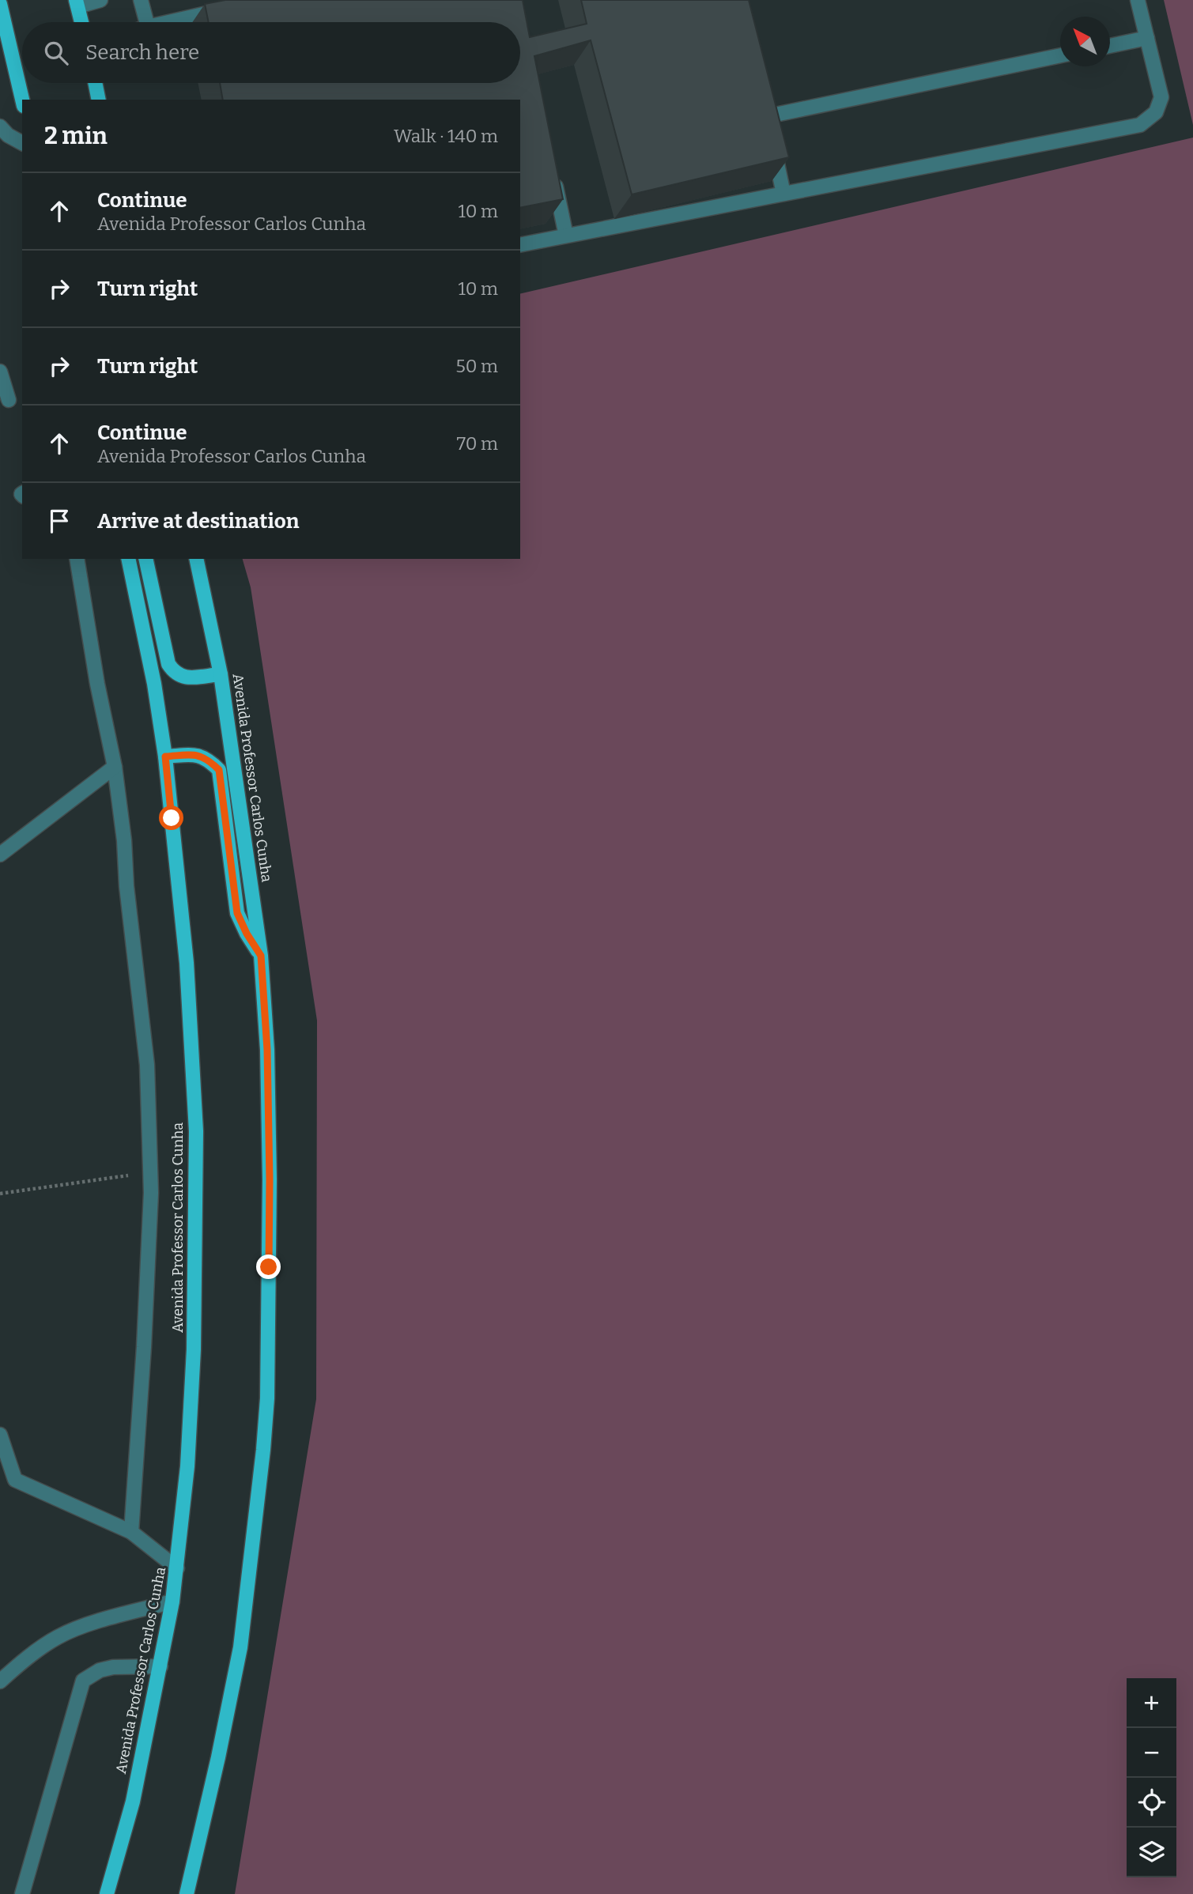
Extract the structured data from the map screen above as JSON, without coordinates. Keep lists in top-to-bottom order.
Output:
{
  "streets": {
    "main road": ["Avenida Professor Carlos Cunha"]
  },
  "north": "top left",
  "page": {
    "search": "Search here",
    "heading": ["2 min", "Walk · 140 m"],
    "list": [
      ["Continue", "Avenida Professor Carlos Cunha", "10 m"],
      ["Turn right", "10 m"],
      ["Turn right", "50 m"],
      ["Continue", "Avenida Professor Carlos Cunha", "70 m"],
      "Arrive at destination"
    ],
    "map_buttons": ["+", "−"]
  }
}
